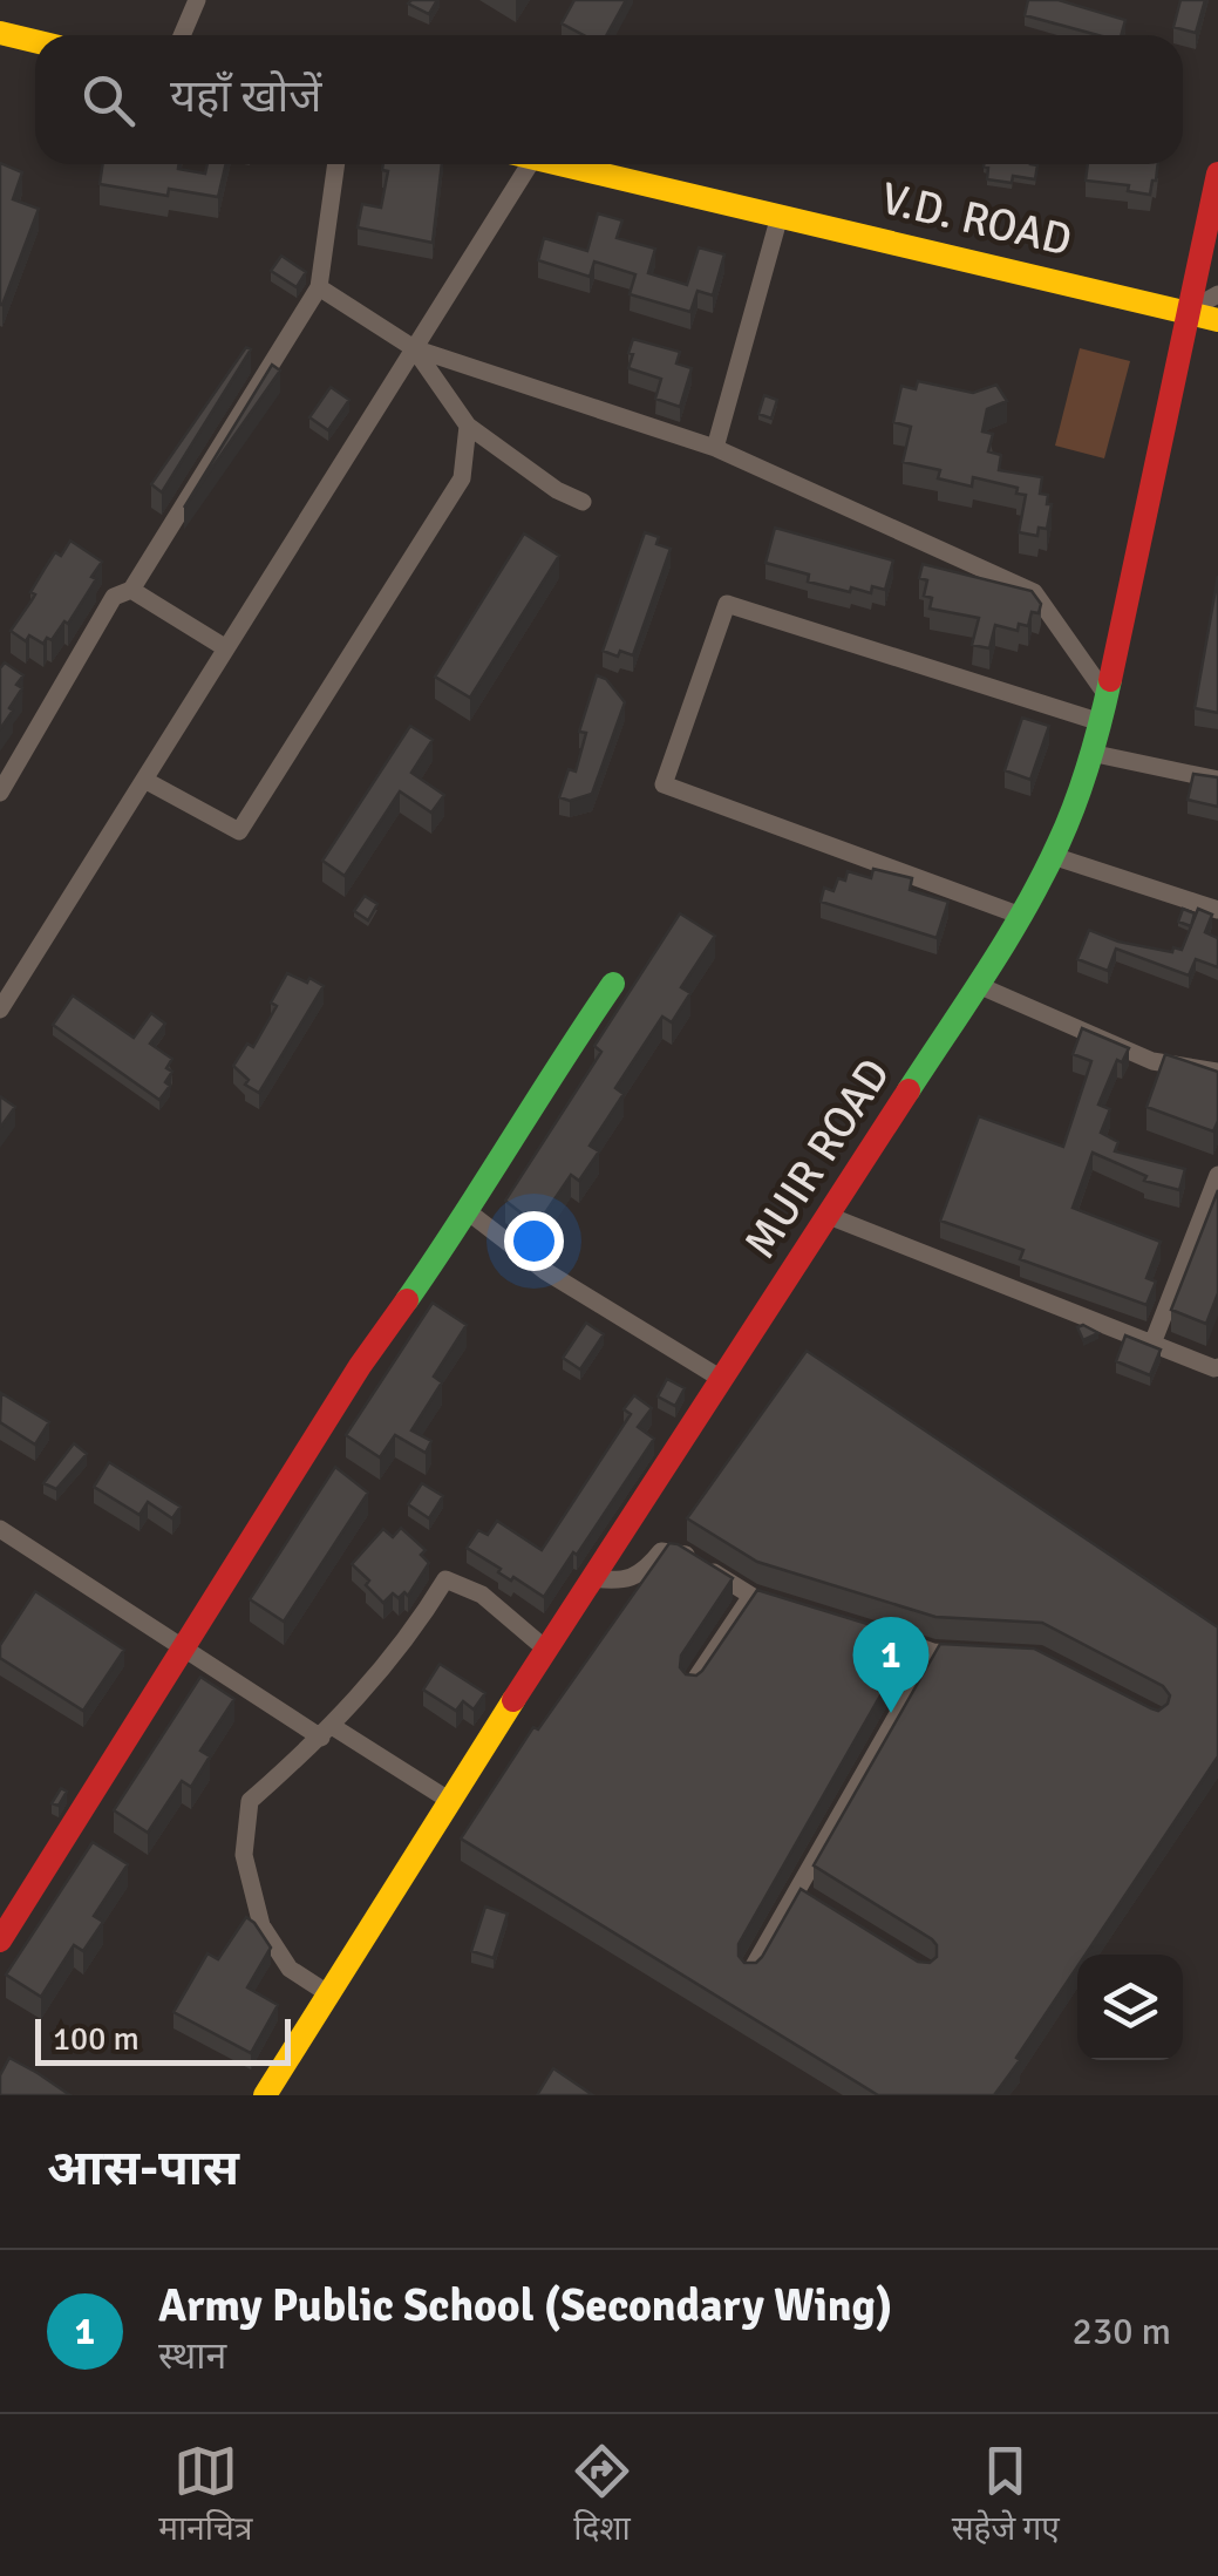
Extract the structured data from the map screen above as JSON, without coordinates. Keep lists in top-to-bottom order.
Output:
{
  "streets": {
    "main road": ["V.D. ROAD", "MUIR ROAD"]
  },
  "crossings": [
    ["V.D. ROAD", "MUIR ROAD"]
  ],
  "scale_bar": "100 m",
  "page": {
    "search": "यहाँ खोजें",
    "pins": "1",
    "scale": "100 m",
    "heading": "आस-पास",
    "list": [
      {
        "mark": "1",
        "name": "Army Public School (Secondary Wing)",
        "note": "स्थान",
        "value": "230 m"
      }
    ],
    "nav": ["मानचित्र", "दिशा", "सहेजे गए"]
  }
}
